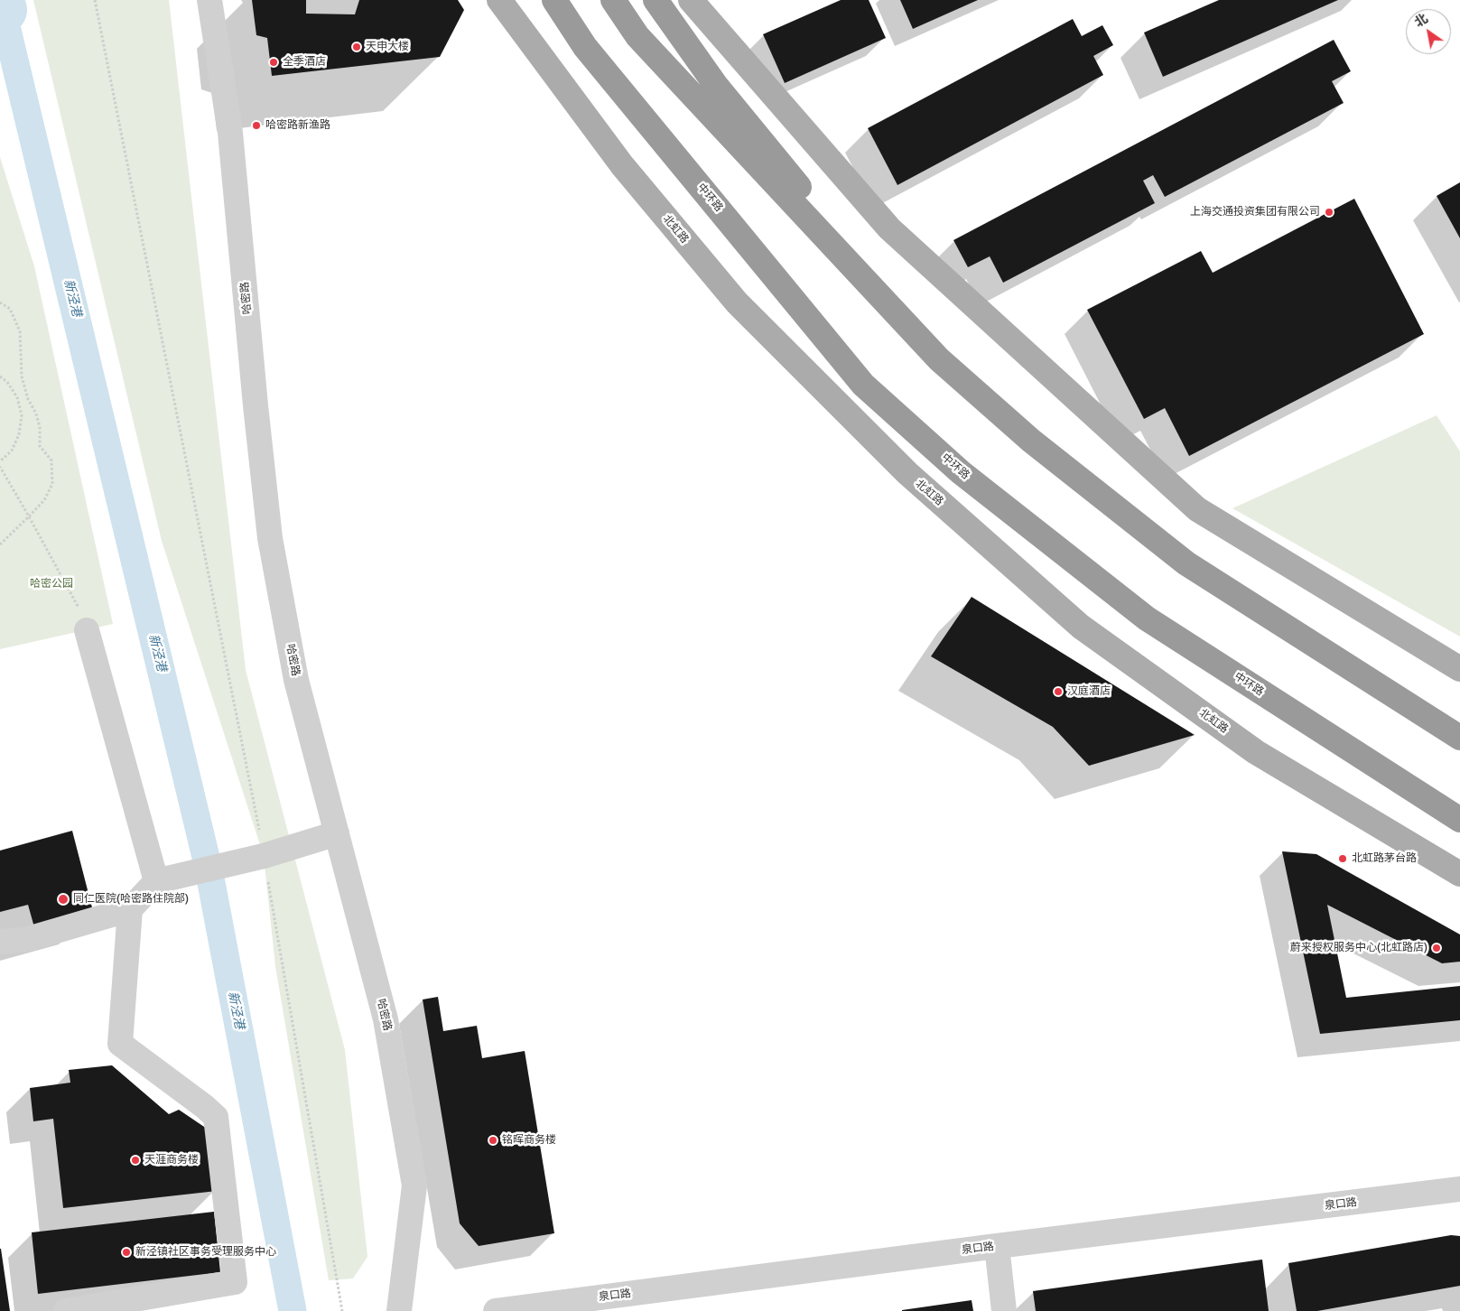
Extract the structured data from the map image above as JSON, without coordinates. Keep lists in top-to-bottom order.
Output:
{
  "streets": {
    "highway": ["中环路"],
    "main road": ["北虹路"],
    "street": ["哈密路", "泉口路"]
  },
  "water": ["新泾港"],
  "parks": ["哈密公园"],
  "places": [
    "天申大楼",
    "全季酒店",
    "哈密路新渔路",
    "上海交通投资集团有限公司",
    "汉庭酒店",
    "北虹路茅台路",
    "同仁医院(哈密路住院部)",
    "蔚来授权服务中心(北虹路店)",
    "铭晖商务楼",
    "天涯商务楼",
    "新泾镇社区事务受理服务中心"
  ],
  "north": "top left"
}
